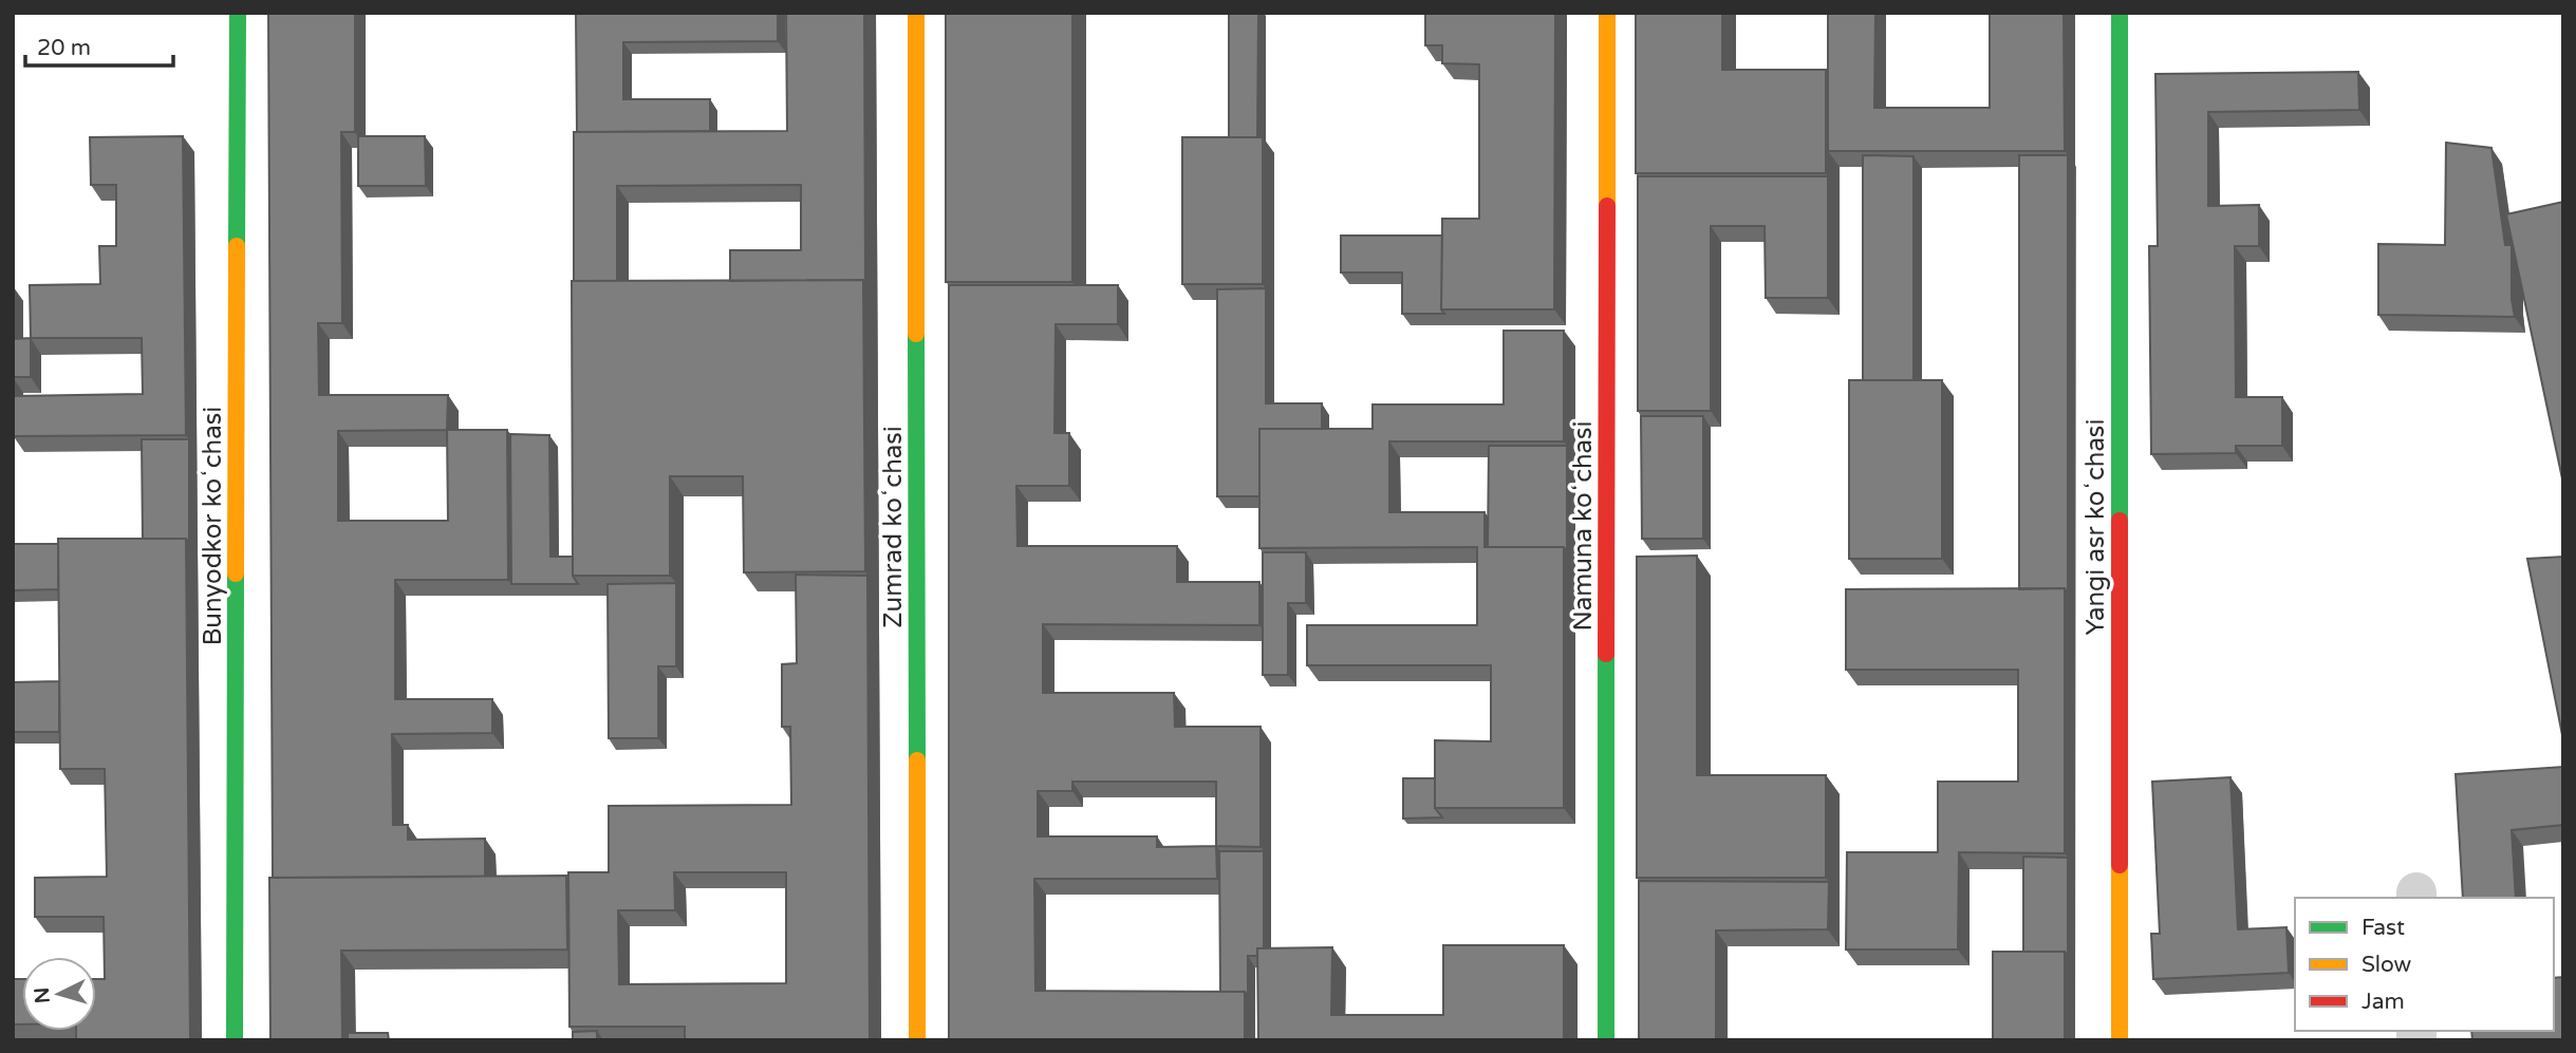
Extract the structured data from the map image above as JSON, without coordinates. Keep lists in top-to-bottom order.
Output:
{
  "streets": {
    "street": [
      "Bunyodkor koʻchasi",
      "Namuna koʻchasi",
      "Zumrad koʻchasi",
      "Yangi asr koʻchasi"
    ]
  },
  "legend": ["Fast", "Slow", "Jam"],
  "scale_bar": "20 m",
  "north": "left"
}
